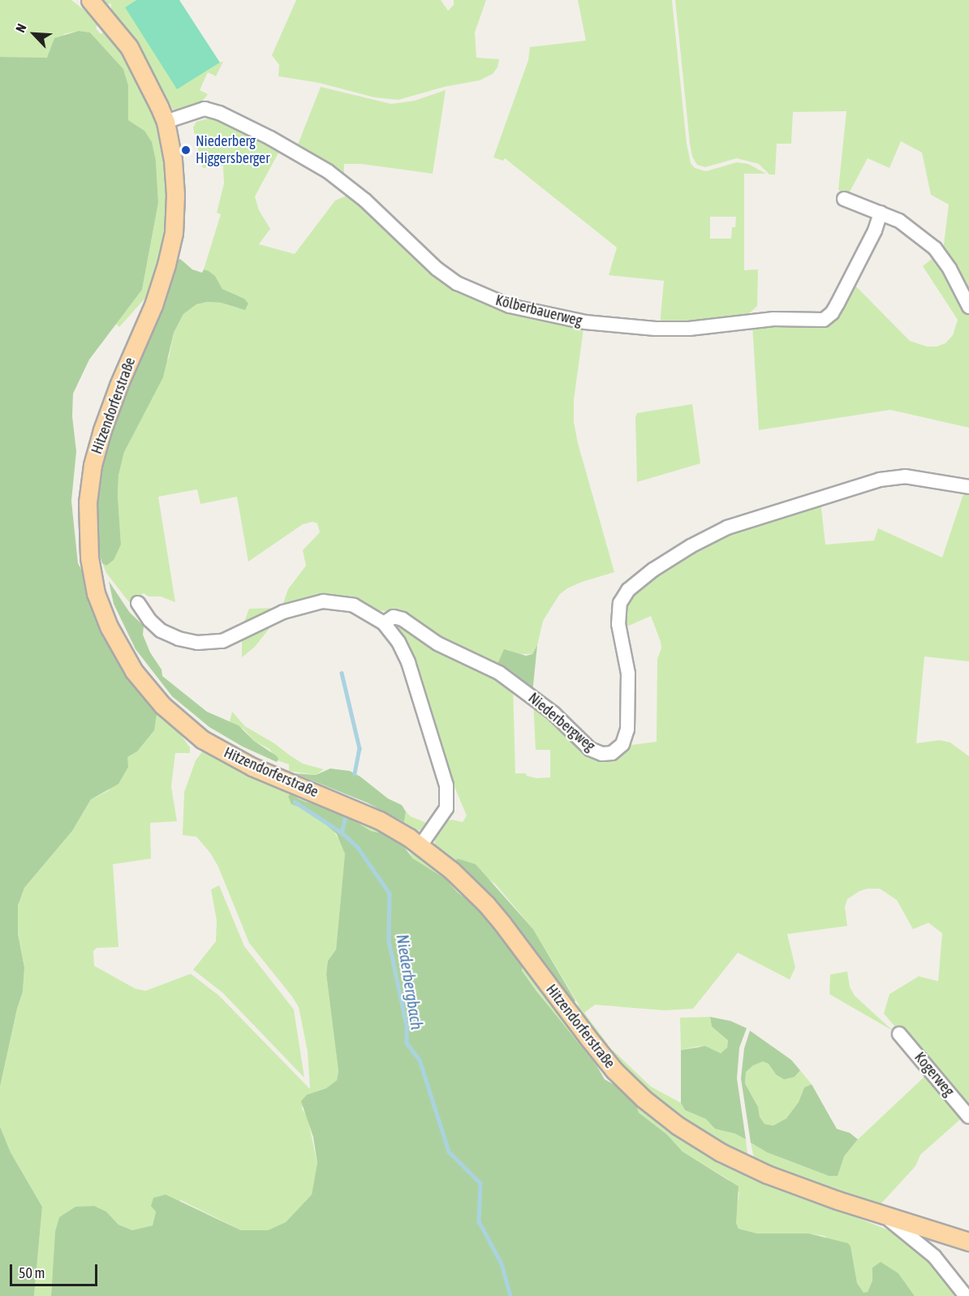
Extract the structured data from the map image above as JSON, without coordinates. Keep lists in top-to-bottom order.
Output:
{
  "streets": {
    "main road": ["Hitzendorferstraße"],
    "street": ["Kölberbauerweg", "Niederbergweg", "Kogerweg"]
  },
  "crossings": [
    ["Kölberbauerweg", "Hitzendorferstraße"]
  ],
  "water": ["Niederbergbach"],
  "places": ["Niederberg Higgersberger"],
  "scale_bar": "50 m",
  "north": "top left"
}
